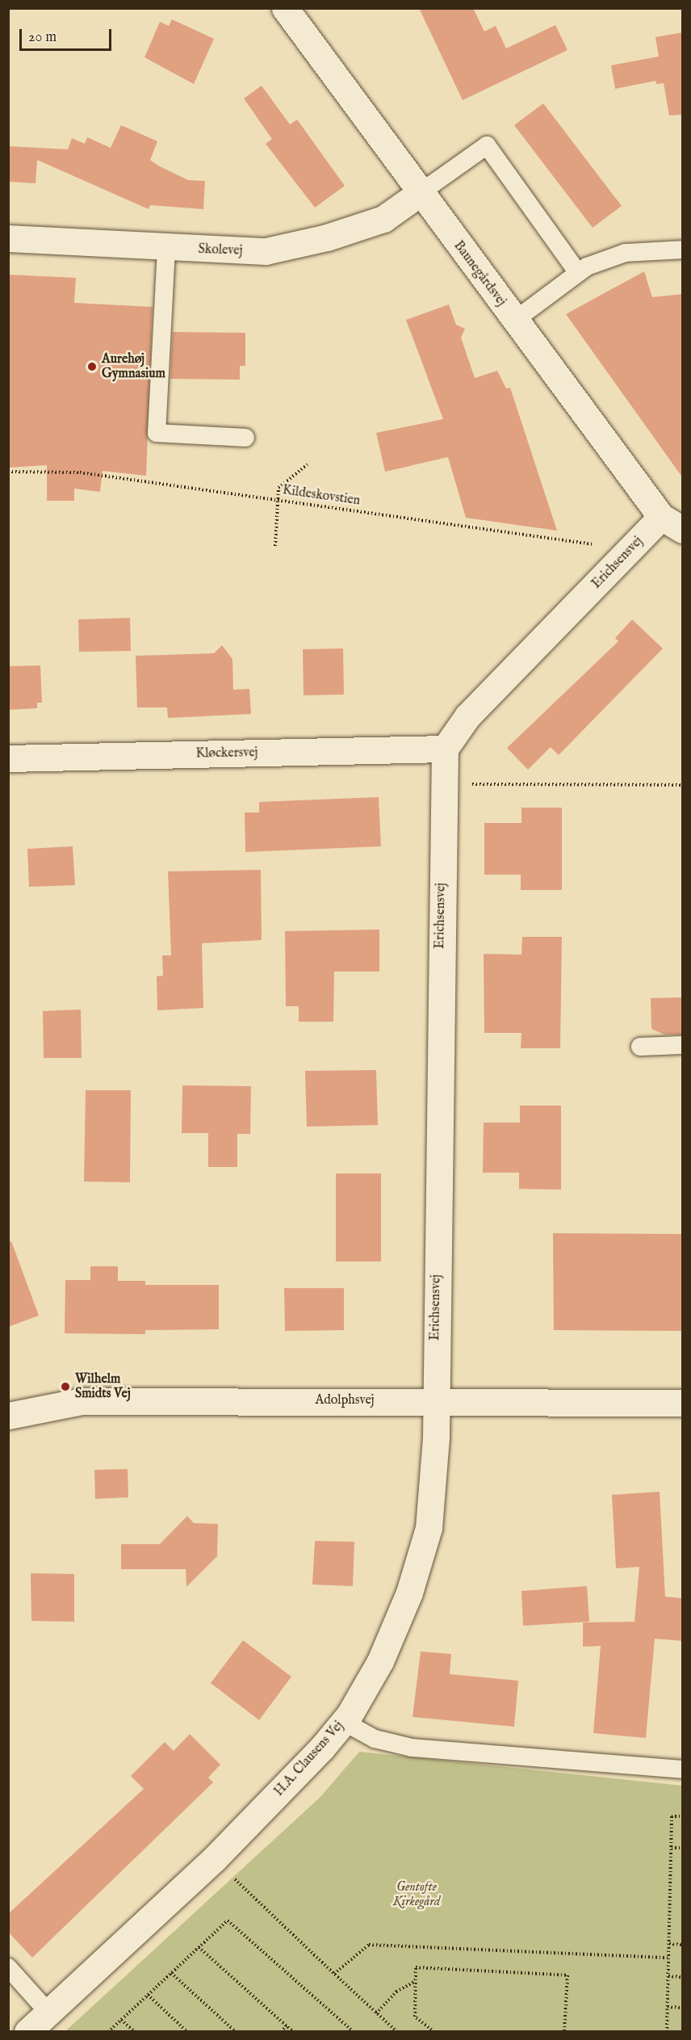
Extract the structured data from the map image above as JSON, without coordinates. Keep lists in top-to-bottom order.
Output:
{
  "streets": {
    "street": [
      "Skolevej",
      "Baunegårdsvej",
      "Erichsensvej",
      "Kløckersvej",
      "Adolphsvej",
      "H.A. Clausens Vej"
    ],
    "path": ["Kildeskovstien"]
  },
  "crossings": [
    ["Skolevej", "Baunegårdsvej"],
    ["Baunegårdsvej", "Erichsensvej"],
    ["Kildeskovstien", "Erichsensvej"],
    ["Erichsensvej", "Kløckersvej"],
    ["Erichsensvej", "Adolphsvej"],
    ["Erichsensvej", "H.A. Clausens Vej"],
    ["Adolphsvej", "H.A. Clausens Vej"]
  ],
  "parks": ["Gentofte Kirkegård"],
  "places": ["Aurehøj Gymnasium", "Wilhelm Smidts Vej"],
  "scale_bar": "20 m"
}
